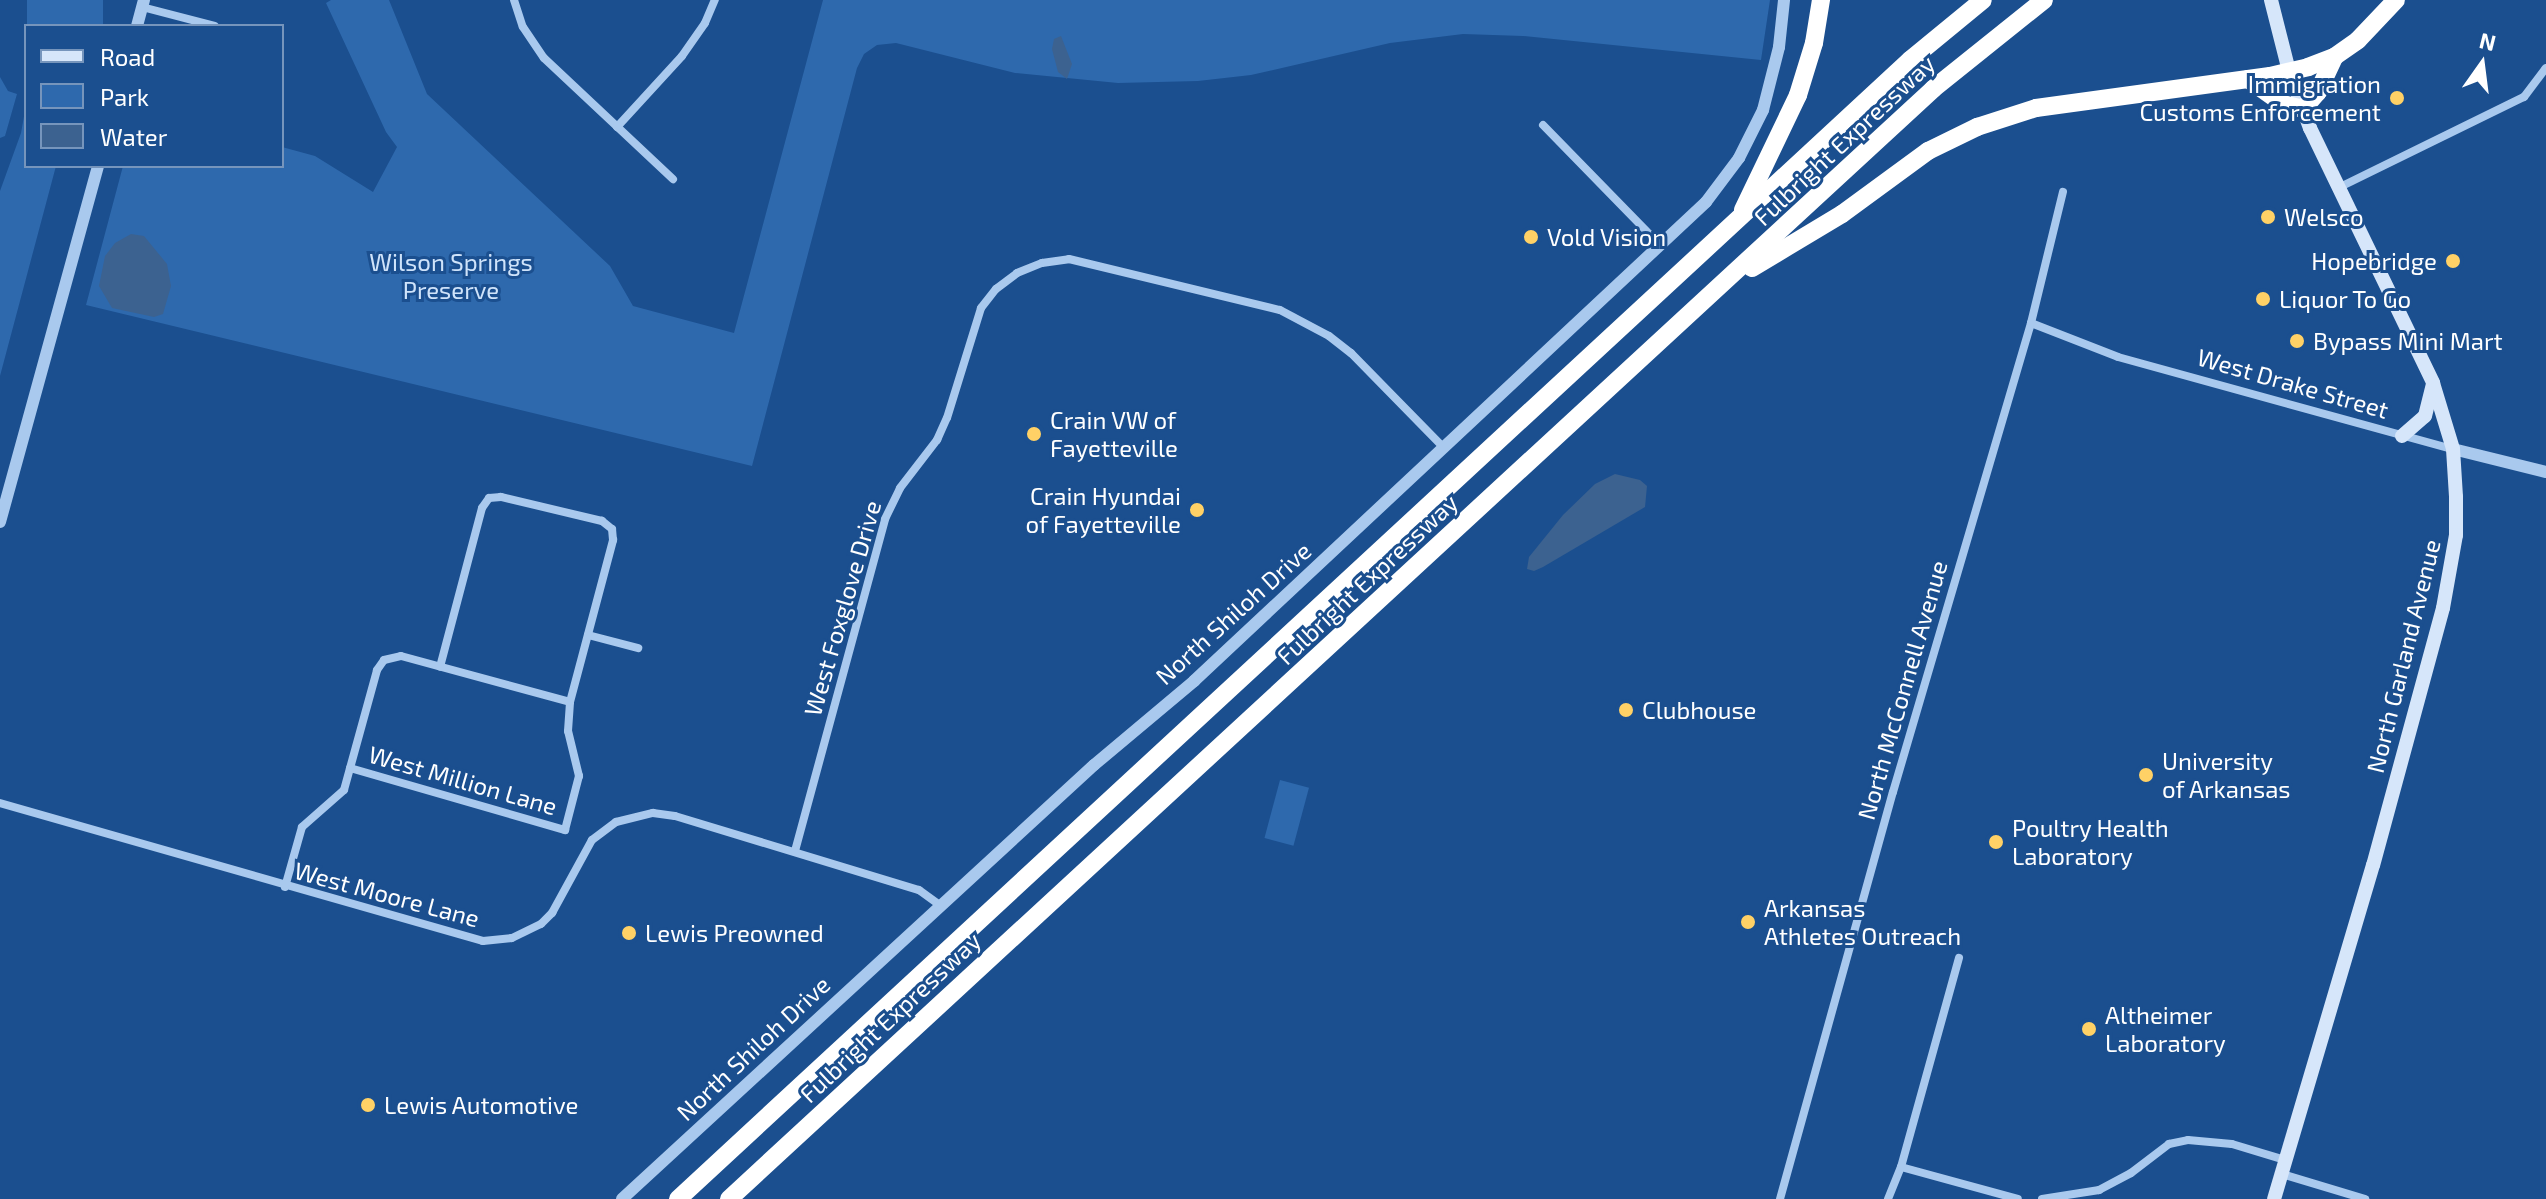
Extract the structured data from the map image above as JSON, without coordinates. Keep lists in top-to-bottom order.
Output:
{
  "streets": {
    "highway": ["Fulbright Expressway"],
    "main road": ["North Garland Avenue"],
    "street": [
      "West Drake Street",
      "West Foxglove Drive",
      "North Shiloh Drive",
      "North McConnell Avenue",
      "West Million Lane",
      "West Moore Lane"
    ]
  },
  "crossings": [
    ["West Drake Street", "North Garland Avenue"],
    ["West Drake Street", "North McConnell Avenue"],
    ["West Foxglove Drive", "North Shiloh Drive"],
    ["West Foxglove Drive", "West Moore Lane"],
    ["North Shiloh Drive", "West Moore Lane"]
  ],
  "parks": ["Wilson Springs Preserve"],
  "places": [
    "Immigration Customs Enforcement",
    "Welsco",
    "Vold Vision",
    "Hopebridge",
    "Liquor To Go",
    "Bypass Mini Mart",
    "Crain VW of Fayetteville",
    "Crain Hyundai of Fayetteville",
    "Clubhouse",
    "University of Arkansas",
    "Poultry Health Laboratory",
    "Arkansas Athletes Outreach",
    "Lewis Preowned",
    "Altheimer Laboratory",
    "Lewis Automotive"
  ],
  "legend": ["Road", "Park", "Water"],
  "north": "top"
}
